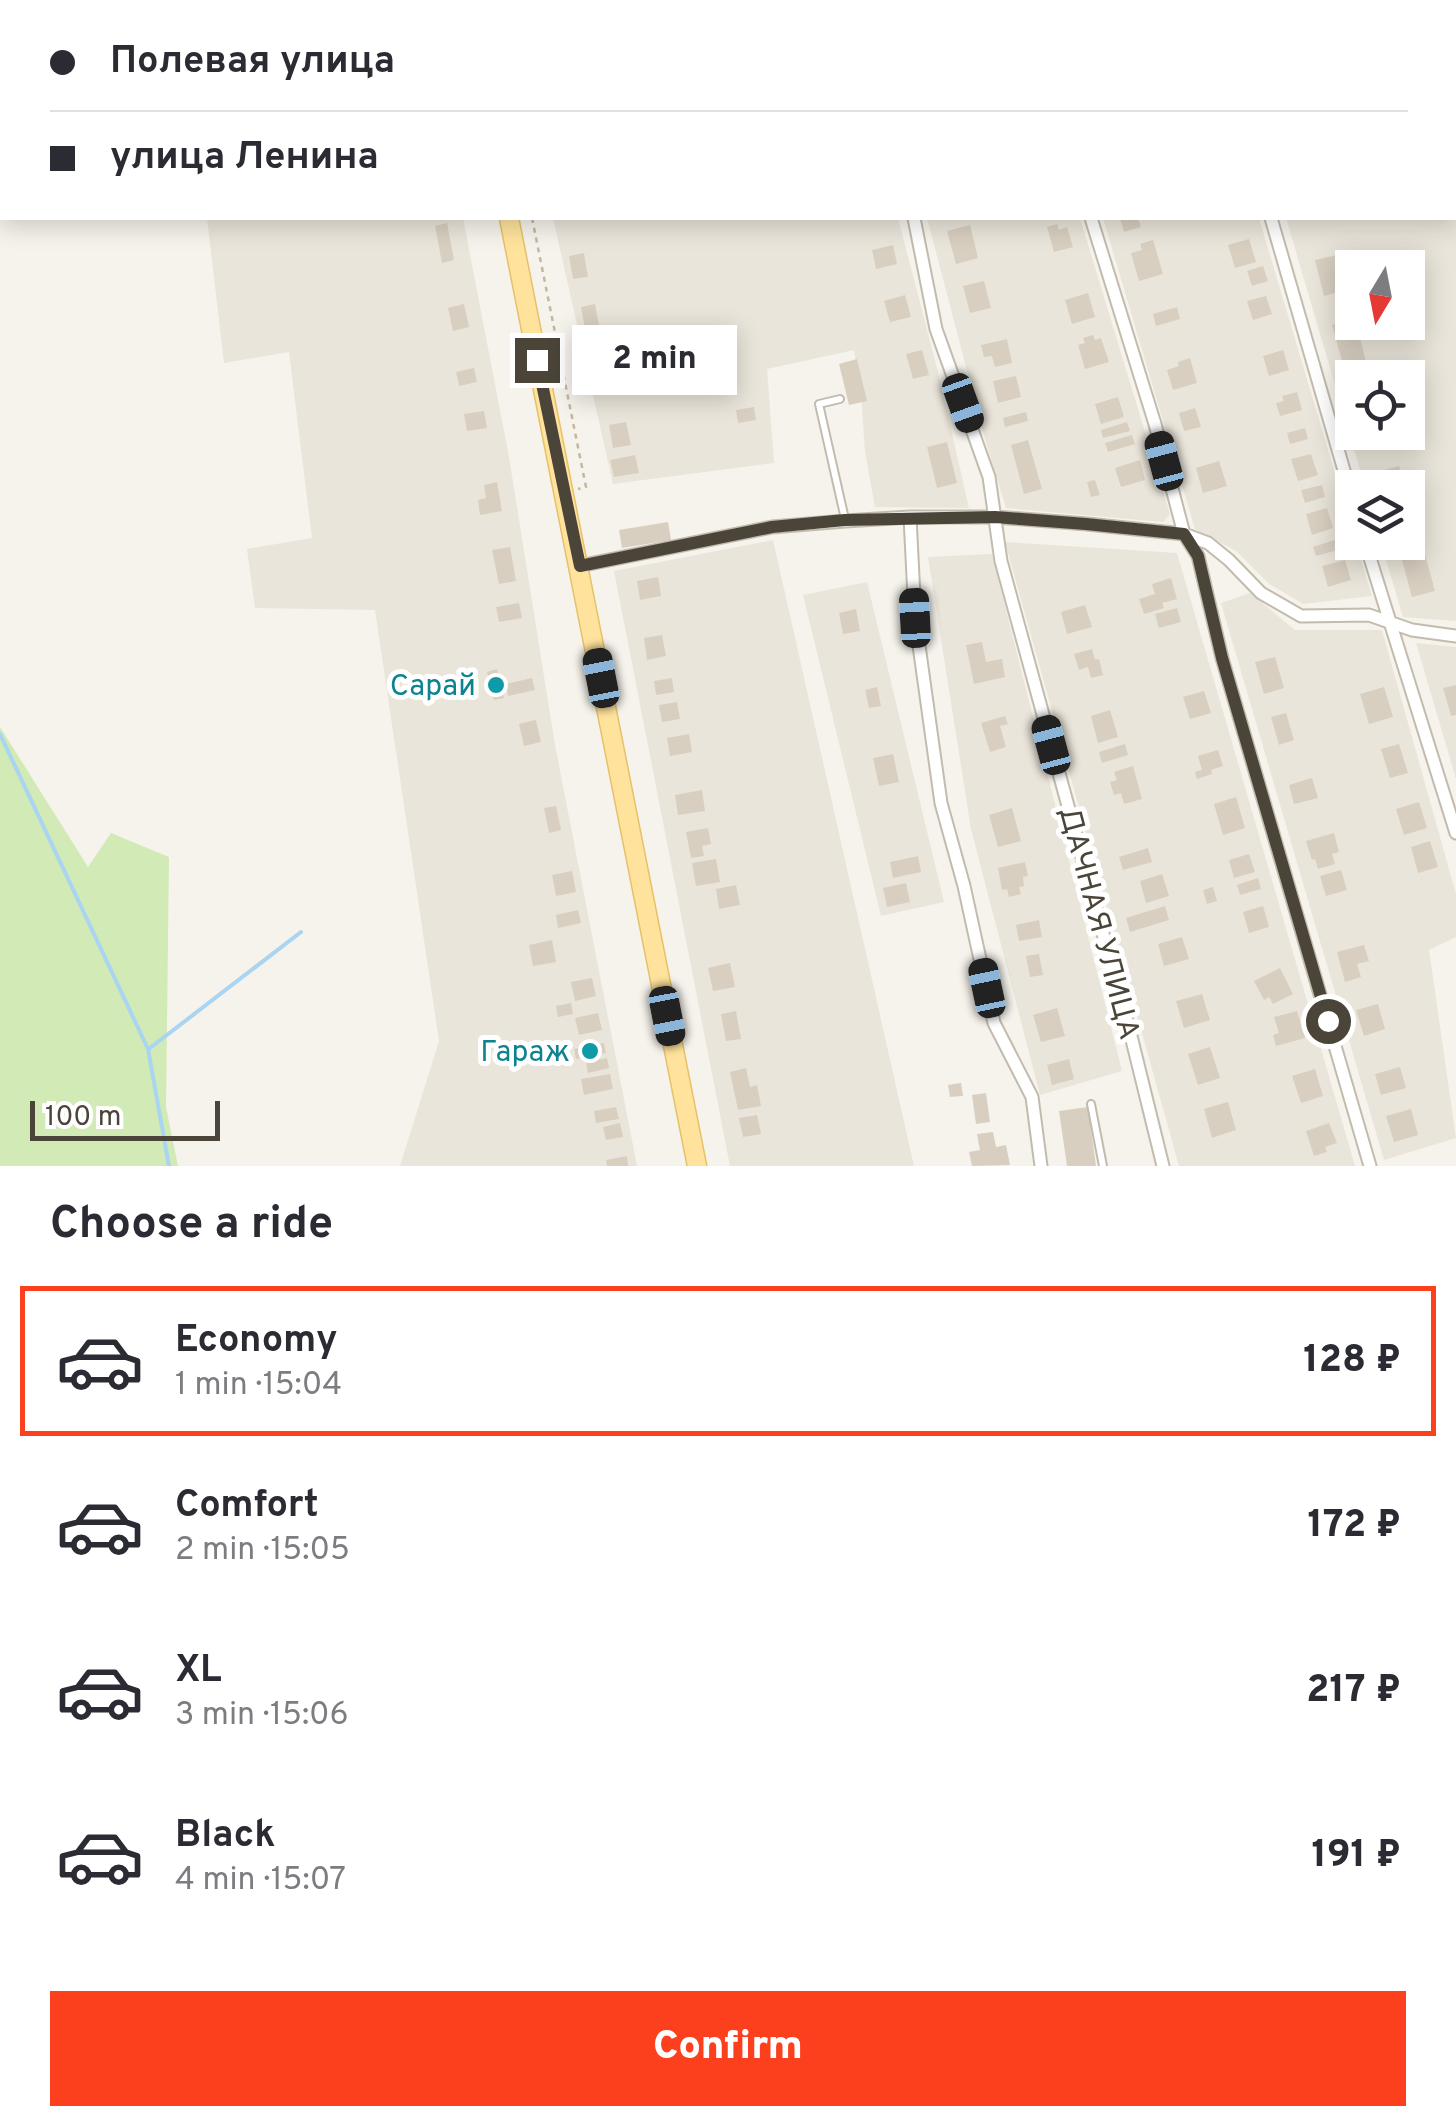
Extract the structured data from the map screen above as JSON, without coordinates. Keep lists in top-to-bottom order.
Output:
{
  "streets": {
    "street": ["ДАЧНАЯ УЛИЦА"]
  },
  "places": ["Сарай", "Гараж"],
  "scale_bar": "100 m",
  "north": "bottom",
  "page": {
    "banner": ["Полевая улица", "улица Ленина"],
    "bubble": "2 min",
    "scale": "100 m",
    "heading": "Choose a ride",
    "list": [
      {
        "name": "Economy",
        "note": "1 min · 15:04",
        "value": "128 ₽"
      },
      {
        "name": "Comfort",
        "note": "2 min · 15:05",
        "value": "172 ₽"
      },
      {
        "name": "XL",
        "note": "3 min · 15:06",
        "value": "217 ₽"
      },
      {
        "name": "Black",
        "note": "4 min · 15:07",
        "value": "191 ₽"
      }
    ],
    "buttons": "Confirm"
  }
}
